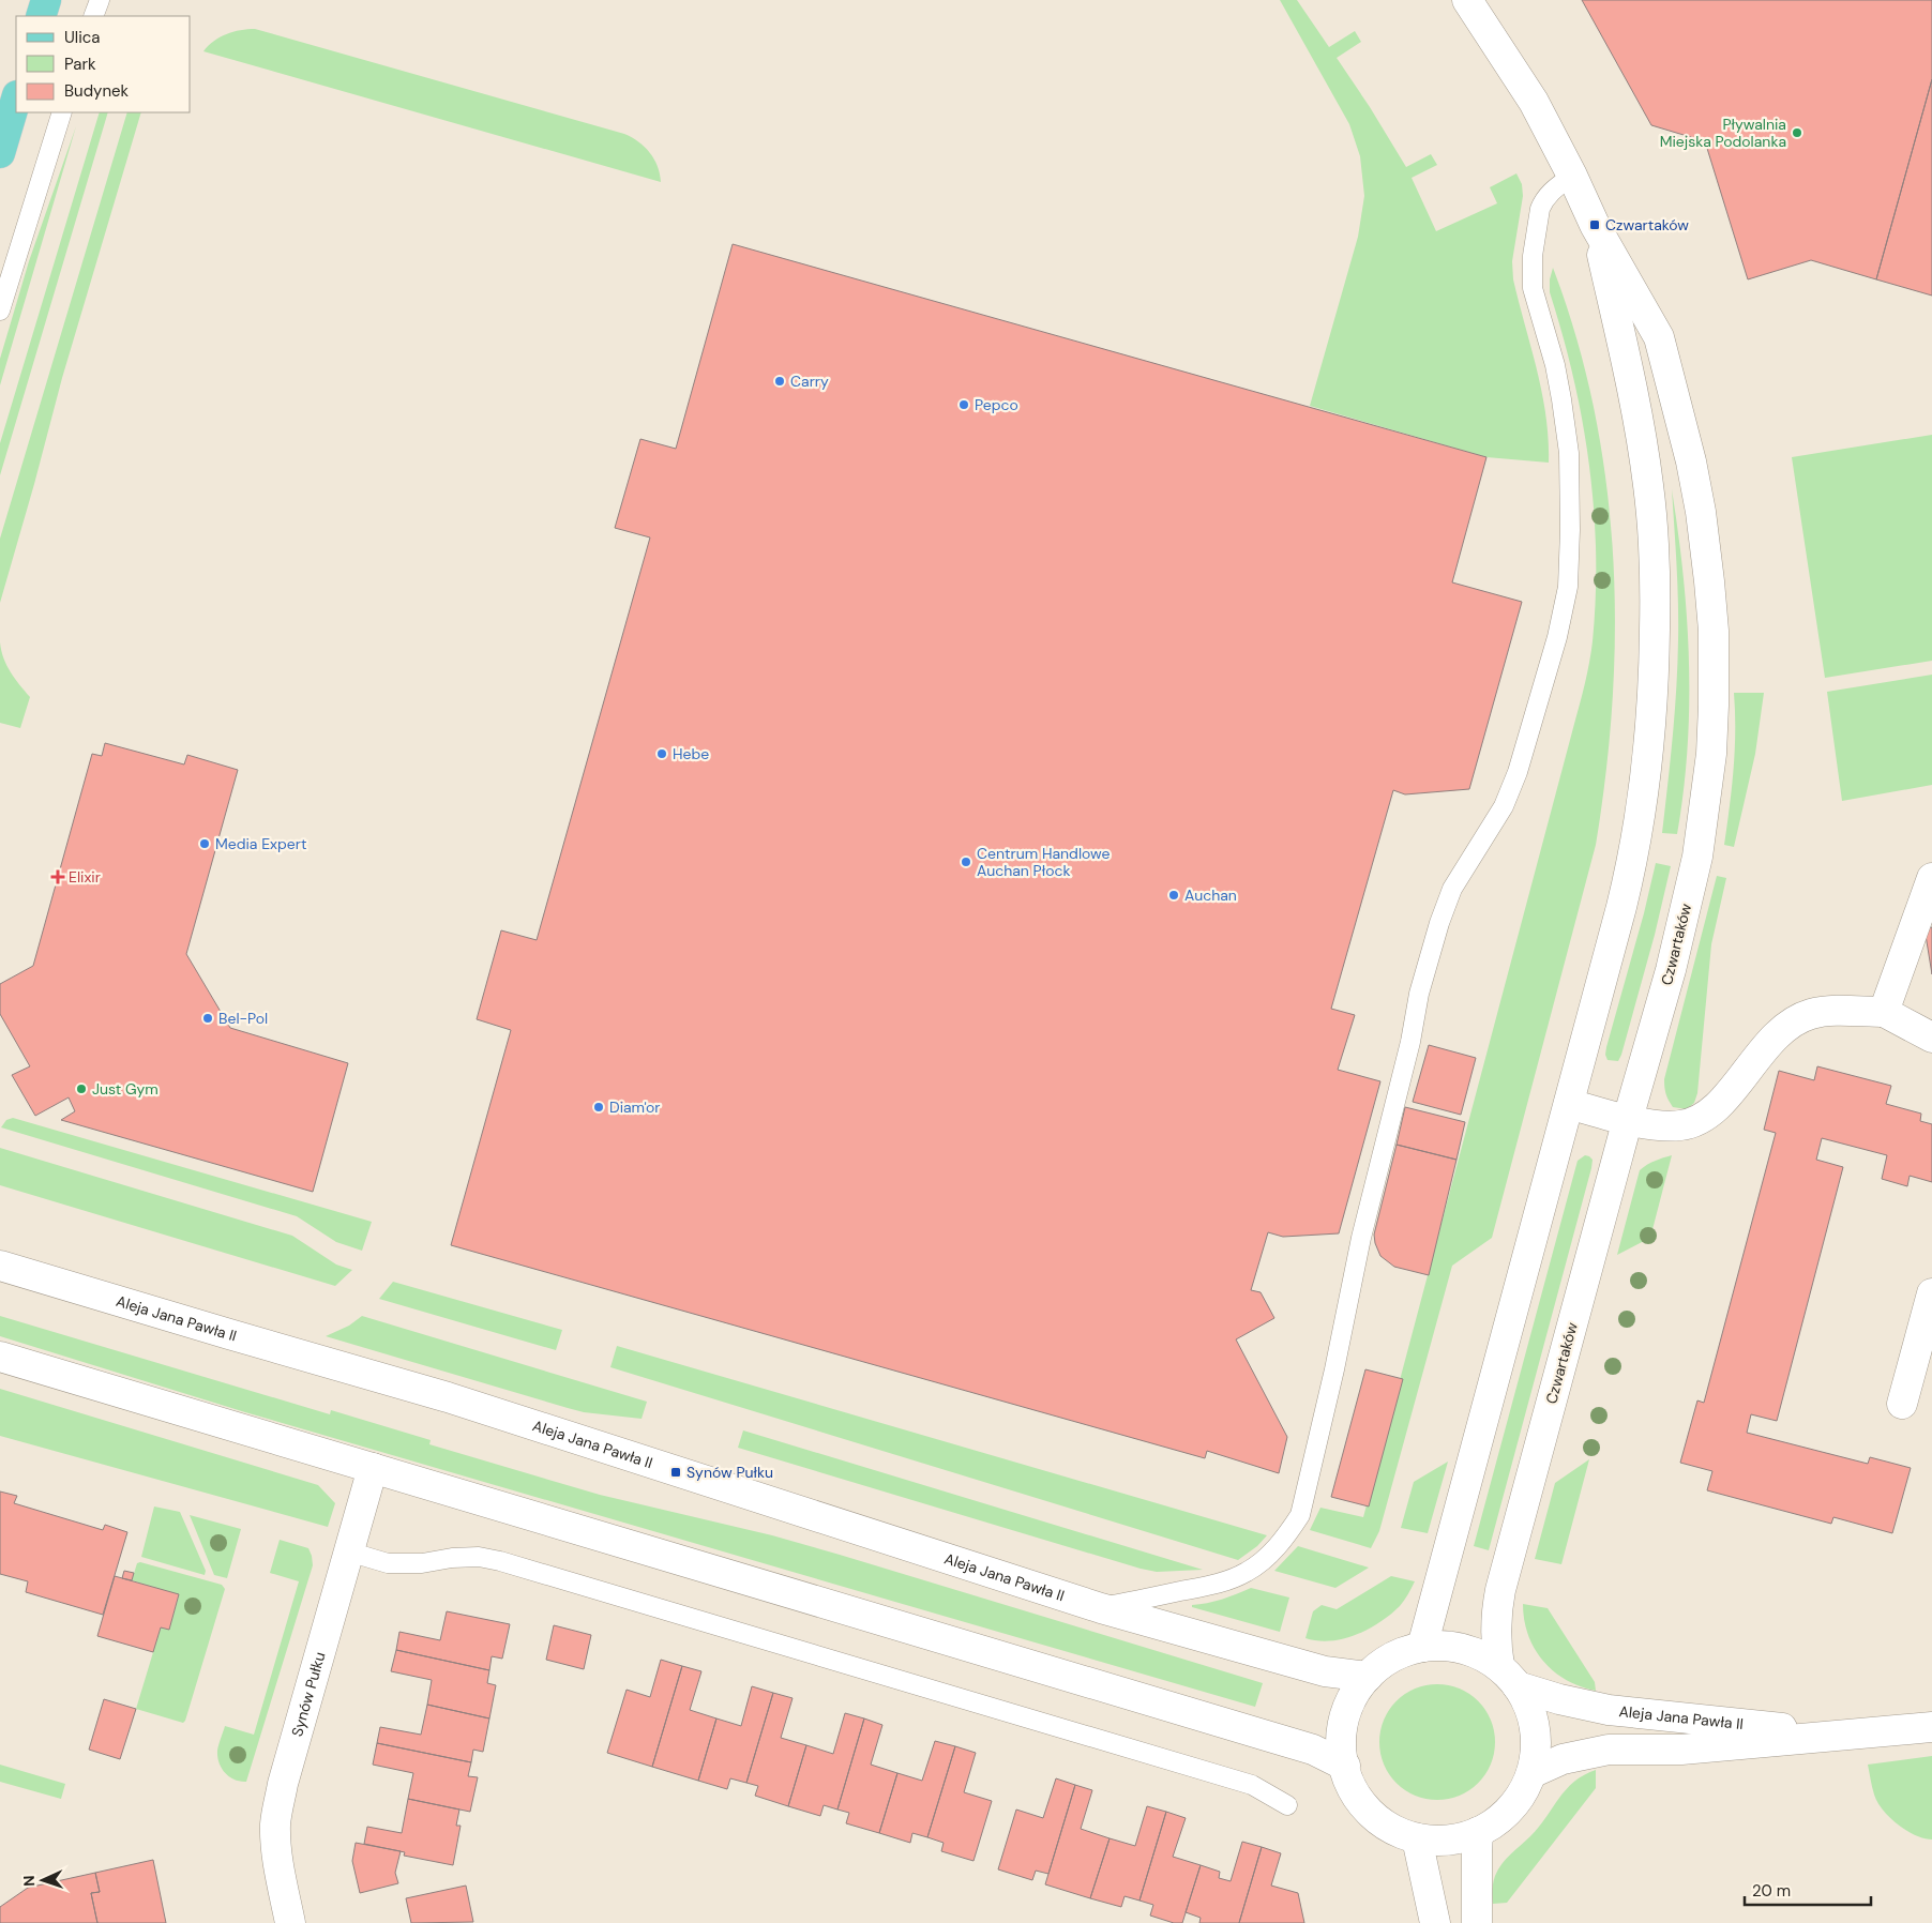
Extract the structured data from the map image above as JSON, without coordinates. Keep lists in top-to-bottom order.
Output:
{
  "streets": {
    "street": ["Czwartaków", "Aleja Jana Pawła II", "Synów Pułku"]
  },
  "crossings": [
    ["Czwartaków", "Aleja Jana Pawła II"]
  ],
  "places": {
    "other": [
      "Pływalnia Miejska Podolanka",
      "Carry",
      "Pepco",
      "Hebe",
      "Media Expert",
      "Centrum Handlowe Auchan Płock",
      "Auchan",
      "Bel-Pol",
      "Just Gym",
      "Diam'or"
    ],
    "transit": ["Czwartaków", "Synów Pułku"],
    "health": ["Elixir"]
  },
  "legend": ["Ulica", "Park", "Budynek"],
  "scale_bar": "20 m",
  "north": "left"
}
